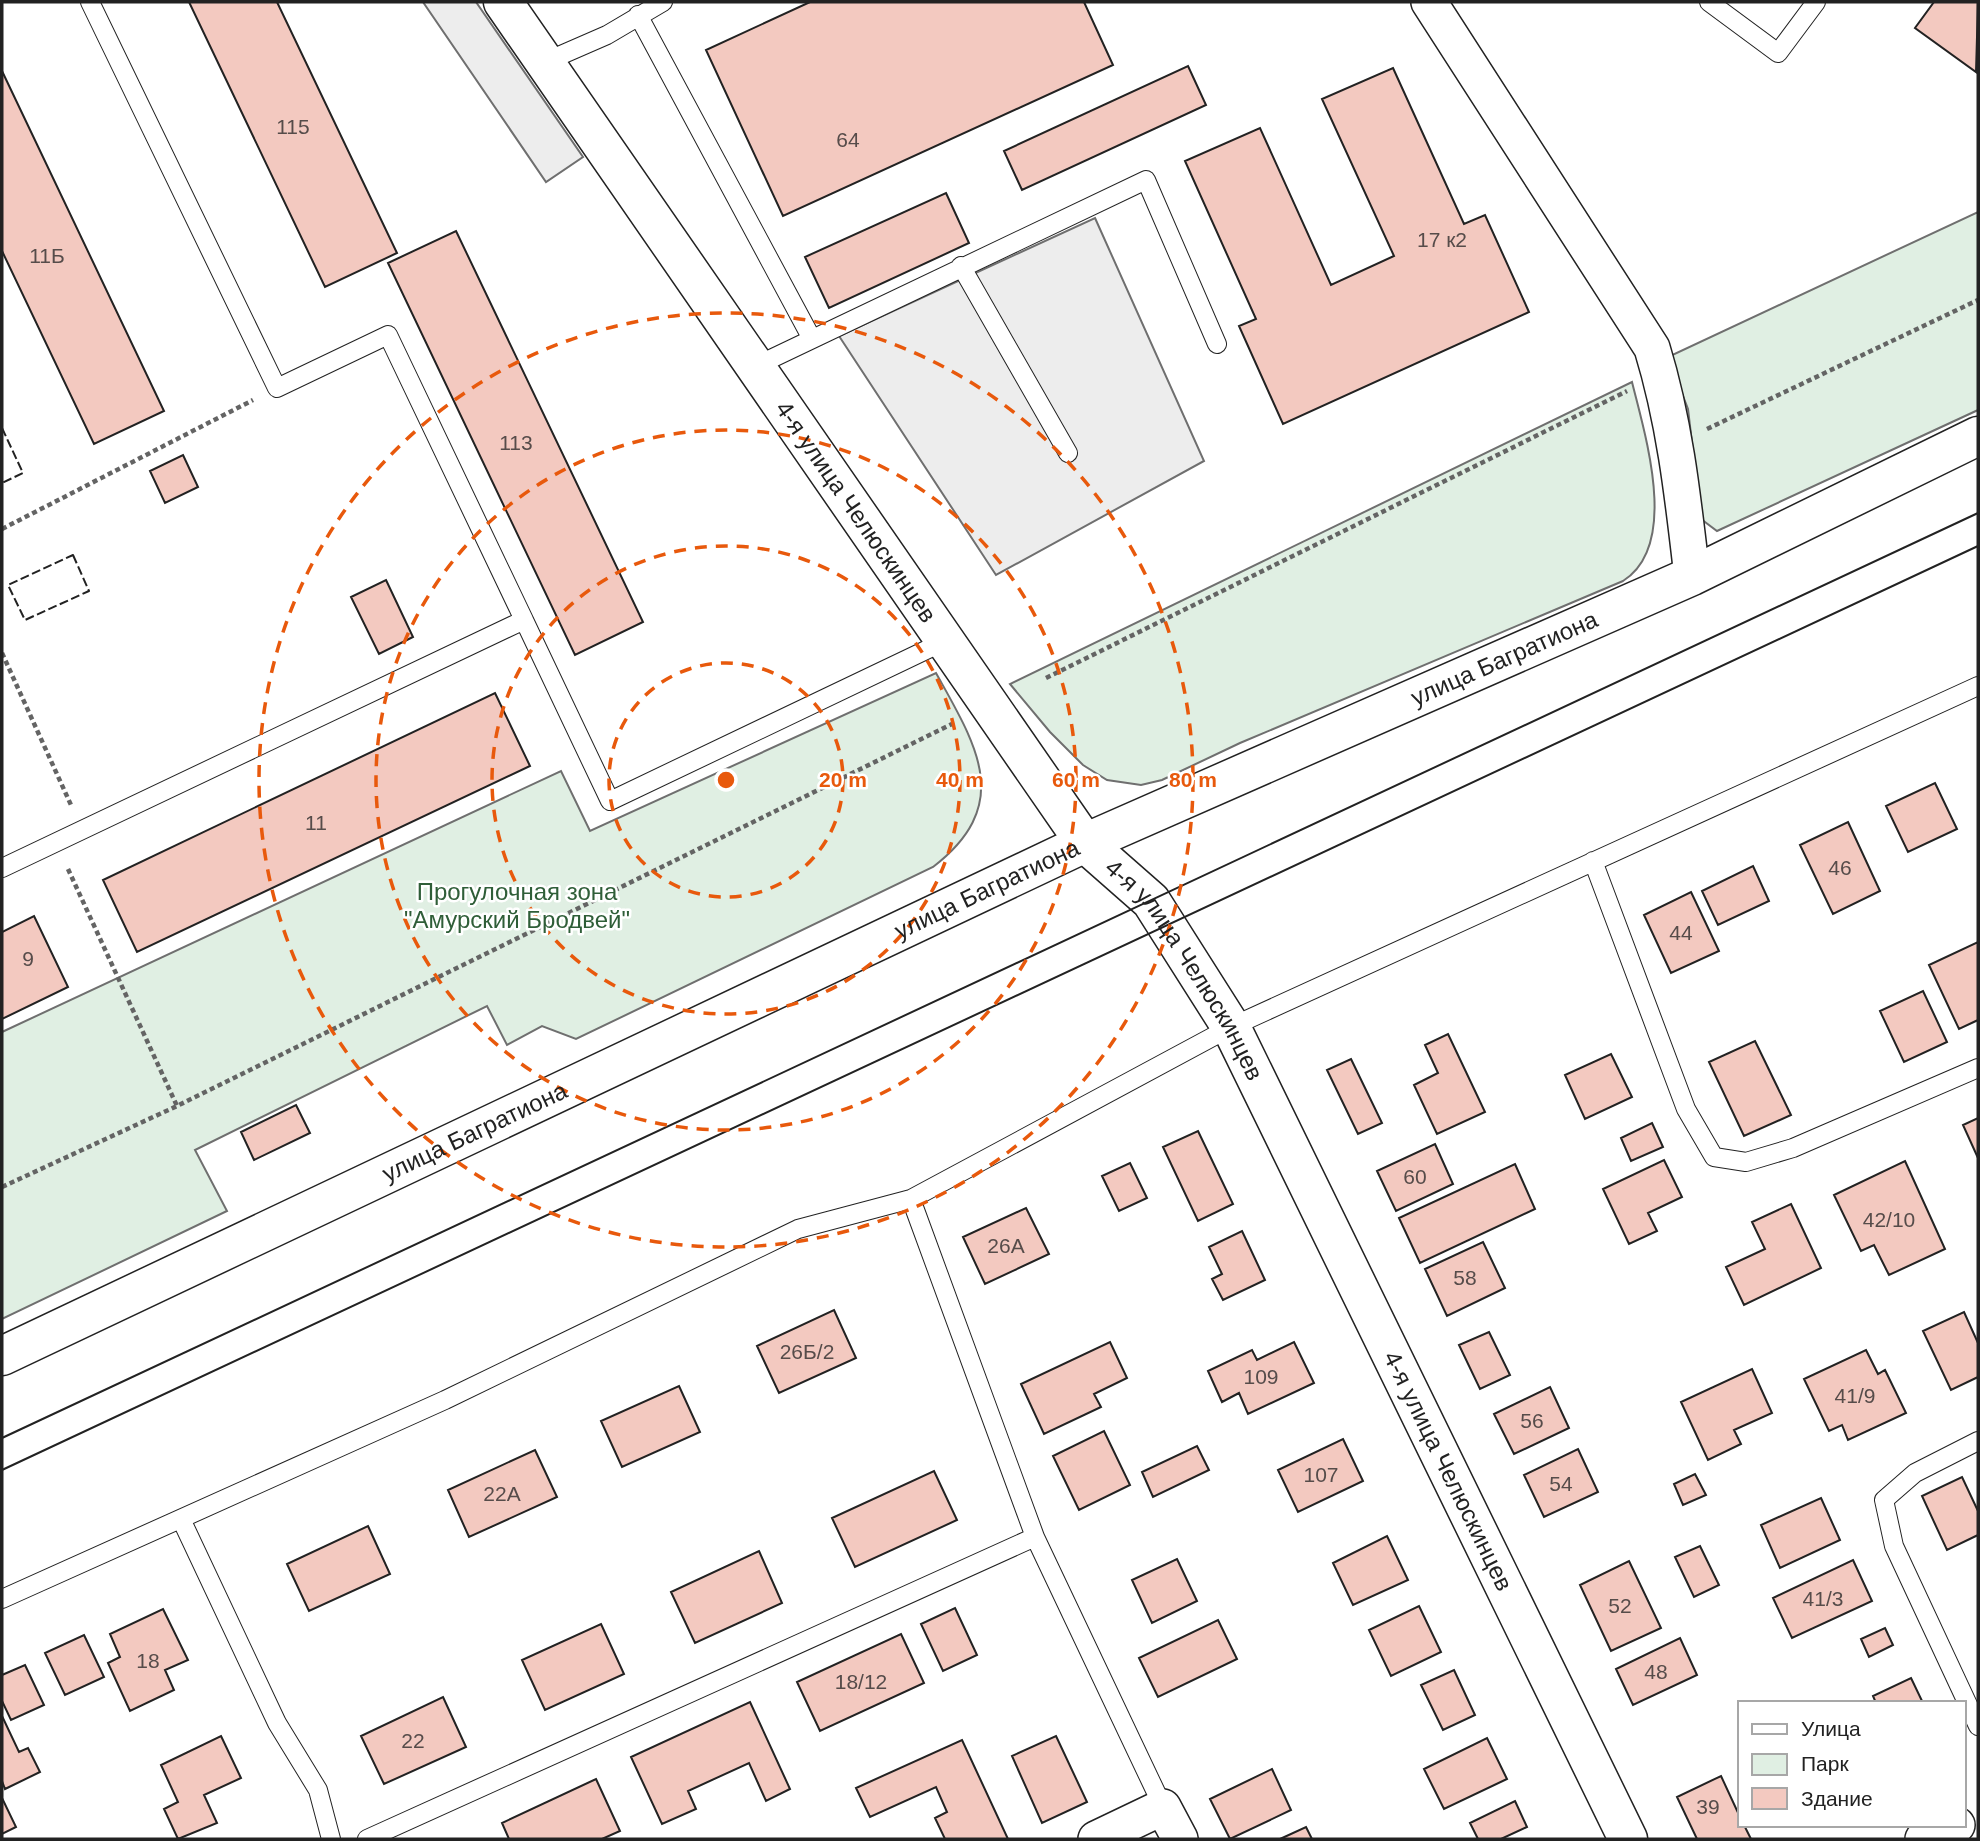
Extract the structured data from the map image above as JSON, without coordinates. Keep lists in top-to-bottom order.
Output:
{
  "streets": {
    "main road": ["4-я улица Челюскинцев", "улица Багратиона"]
  },
  "crossings": [
    ["4-я улица Челюскинцев", "улица Багратиона"]
  ],
  "parks": ["Прогулочная зона \"Амурский Бродвей\""],
  "house_numbers": [
    "115",
    "64",
    "17 к2",
    "11Б",
    "113",
    "11",
    "46",
    "44",
    "9",
    "60",
    "42/10",
    "26А",
    "58",
    "26Б/2",
    "109",
    "41/9",
    "56",
    "107",
    "54",
    "22А",
    "41/3",
    "52",
    "18",
    "48",
    "18/12",
    "22",
    "39"
  ],
  "legend": ["Улица", "Парк", "Здание"],
  "rings": [
    "20 m",
    "40 m",
    "60 m",
    "80 m"
  ]
}
